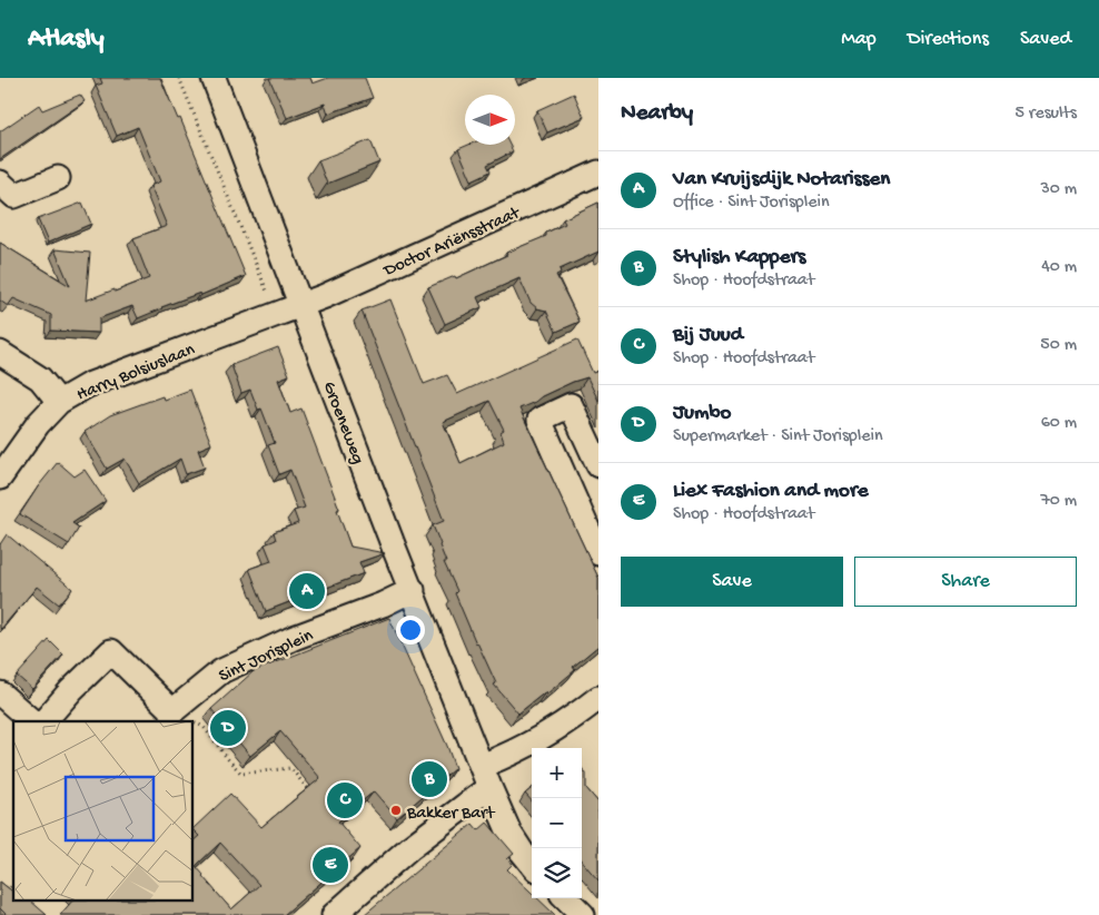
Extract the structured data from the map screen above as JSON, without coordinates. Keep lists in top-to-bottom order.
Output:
{
  "streets": {
    "street": [
      "Doctor Ariënsstraat",
      "Harry Bolsiuslaan",
      "Groeneweg",
      "Sint Jorisplein"
    ]
  },
  "crossings": [
    ["Doctor Ariënsstraat", "Harry Bolsiuslaan"],
    ["Doctor Ariënsstraat", "Groeneweg"],
    ["Harry Bolsiuslaan", "Groeneweg"],
    ["Groeneweg", "Sint Jorisplein"]
  ],
  "places": ["Bakker Bart"],
  "north": "right",
  "page": {
    "header": "Atlasly",
    "nav": ["Map", "Directions", "Saved"],
    "heading": ["Nearby", "5 results"],
    "list": [
      {
        "mark": "A",
        "name": "Van Kruijsdijk Notarissen",
        "note": "Office · Sint Jorisplein",
        "value": "30 m"
      },
      {
        "mark": "B",
        "name": "Stylish Kappers",
        "note": "Shop · Hoofdstraat",
        "value": "40 m"
      },
      {
        "mark": "C",
        "name": "Bij Juud",
        "note": "Shop · Hoofdstraat",
        "value": "50 m"
      },
      {
        "mark": "D",
        "name": "Jumbo",
        "note": "Supermarket · Sint Jorisplein",
        "value": "60 m"
      },
      {
        "mark": "E",
        "name": "Liex Fashion and more",
        "note": "Shop · Hoofdstraat",
        "value": "70 m"
      }
    ],
    "buttons": ["Save", "Share"],
    "pins": [
      "A",
      "D",
      "B",
      "C",
      "E"
    ],
    "map_buttons": ["+", "−"]
  }
}
